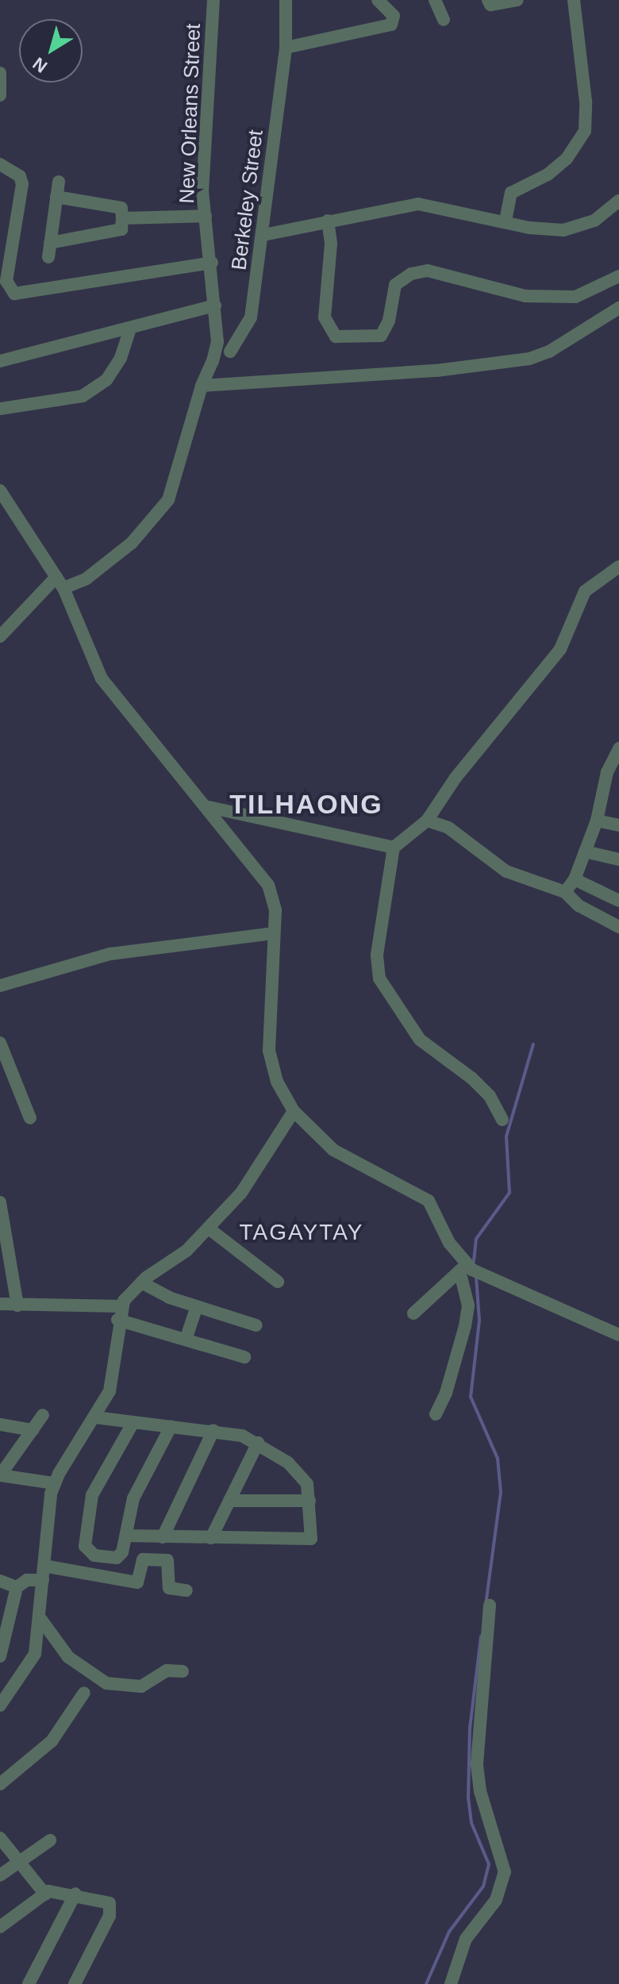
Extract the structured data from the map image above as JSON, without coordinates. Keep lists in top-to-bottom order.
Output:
{
  "streets": {
    "street": ["New Orleans Street", "Berkeley Street"]
  },
  "districts": ["TILHAONG", "TAGAYTAY"],
  "north": "bottom left"
}
